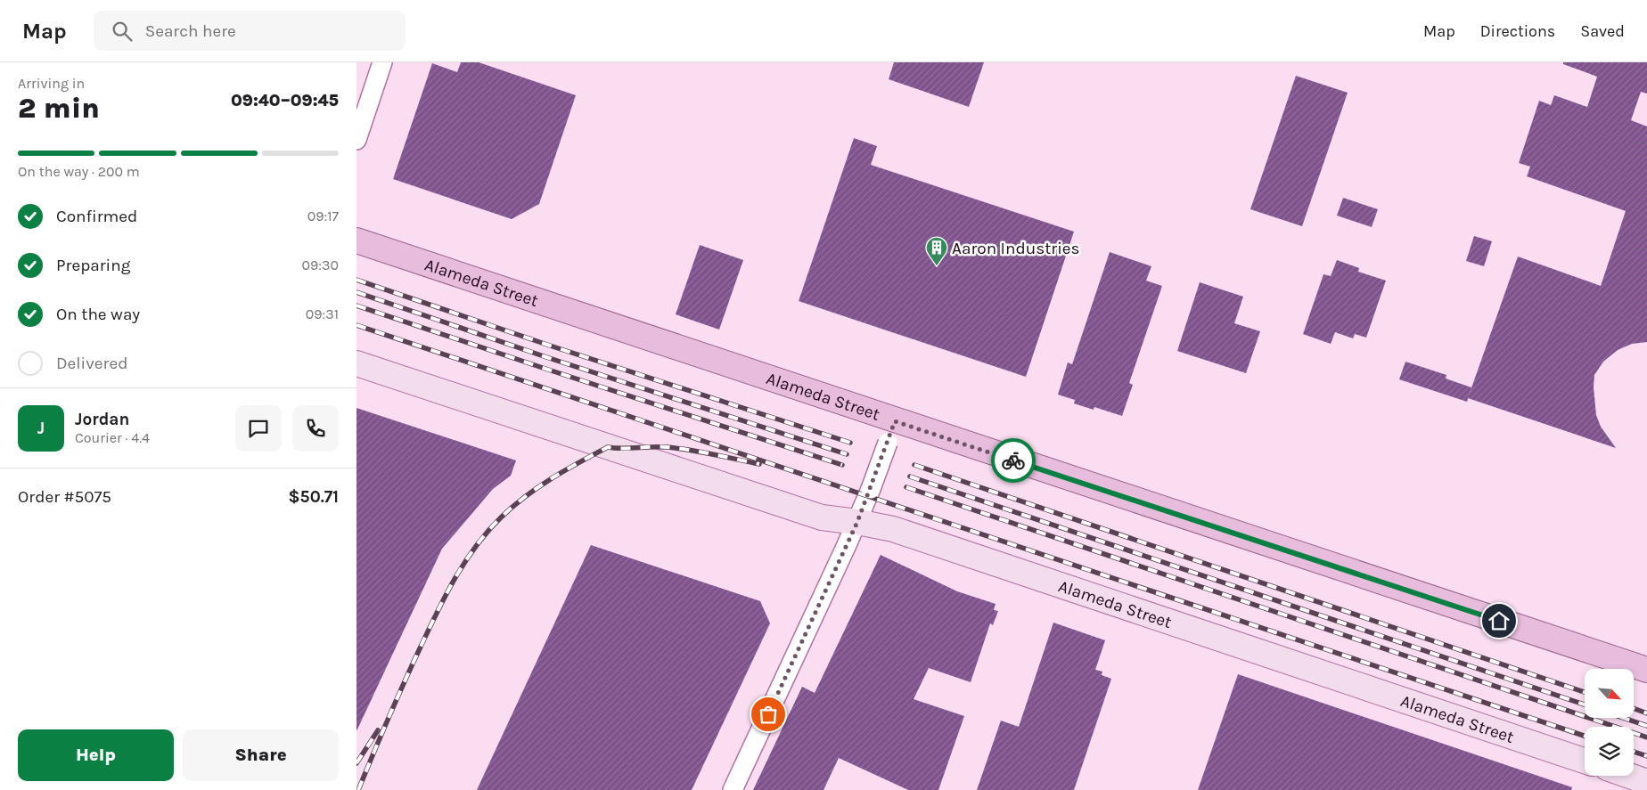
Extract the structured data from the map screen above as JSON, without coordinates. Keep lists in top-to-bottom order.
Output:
{
  "streets": {
    "main road": ["Alameda Street"]
  },
  "places": {
    "building": ["Aaron Industries"]
  },
  "north": "bottom right",
  "page": {
    "header": "Map",
    "search": "Search here",
    "nav": ["Map", "Directions", "Saved"],
    "heading": ["2 min", "Arriving in", "09:40–09:45"],
    "panel": [
      "Jordan",
      "Courier · 4.4",
      "Order #5075",
      "$50.71"
    ],
    "bar": "On the way · 200 m",
    "list": [
      ["Confirmed", "09:17"],
      ["Preparing", "09:30"],
      ["On the way", "09:31"],
      "Delivered"
    ],
    "round": "J",
    "buttons": ["Help", "Share"]
  }
}
